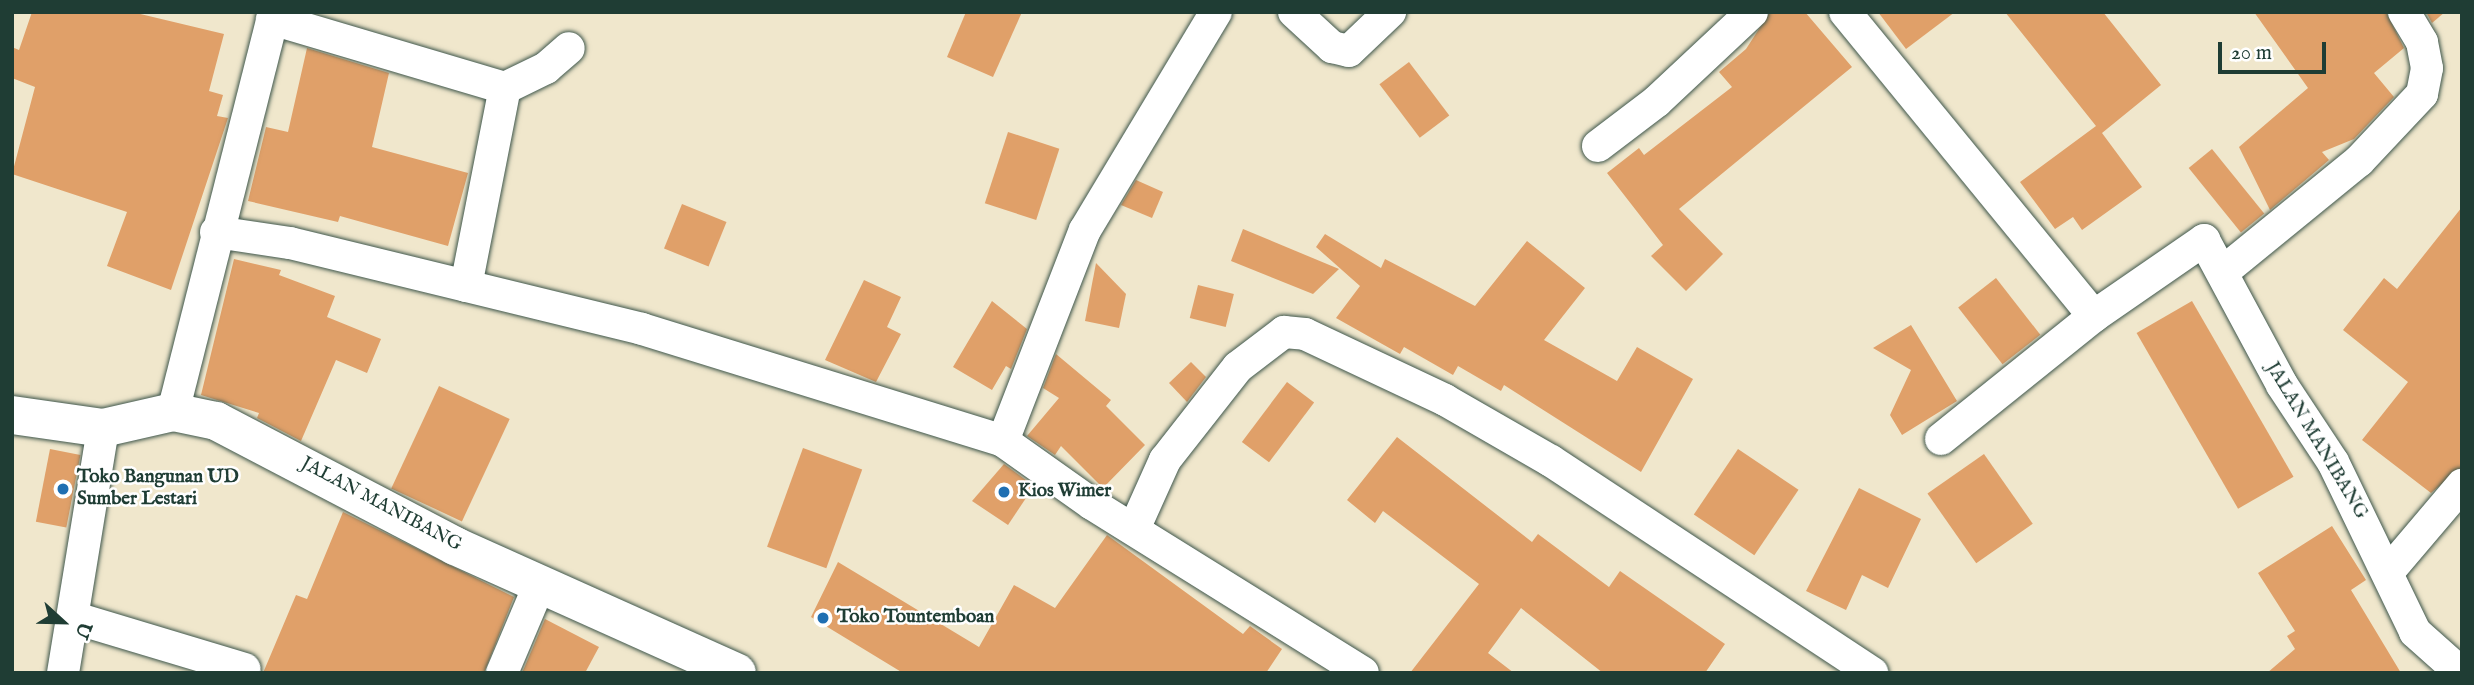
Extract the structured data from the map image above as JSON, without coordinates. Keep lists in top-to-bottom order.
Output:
{
  "streets": {
    "street": ["JALAN MANIBANG"]
  },
  "places": ["Toko Bangunan UD Sumber Lestari", "Kios Wimer", "Toko Tountemboan"],
  "scale_bar": "20 m",
  "north": "right"
}
